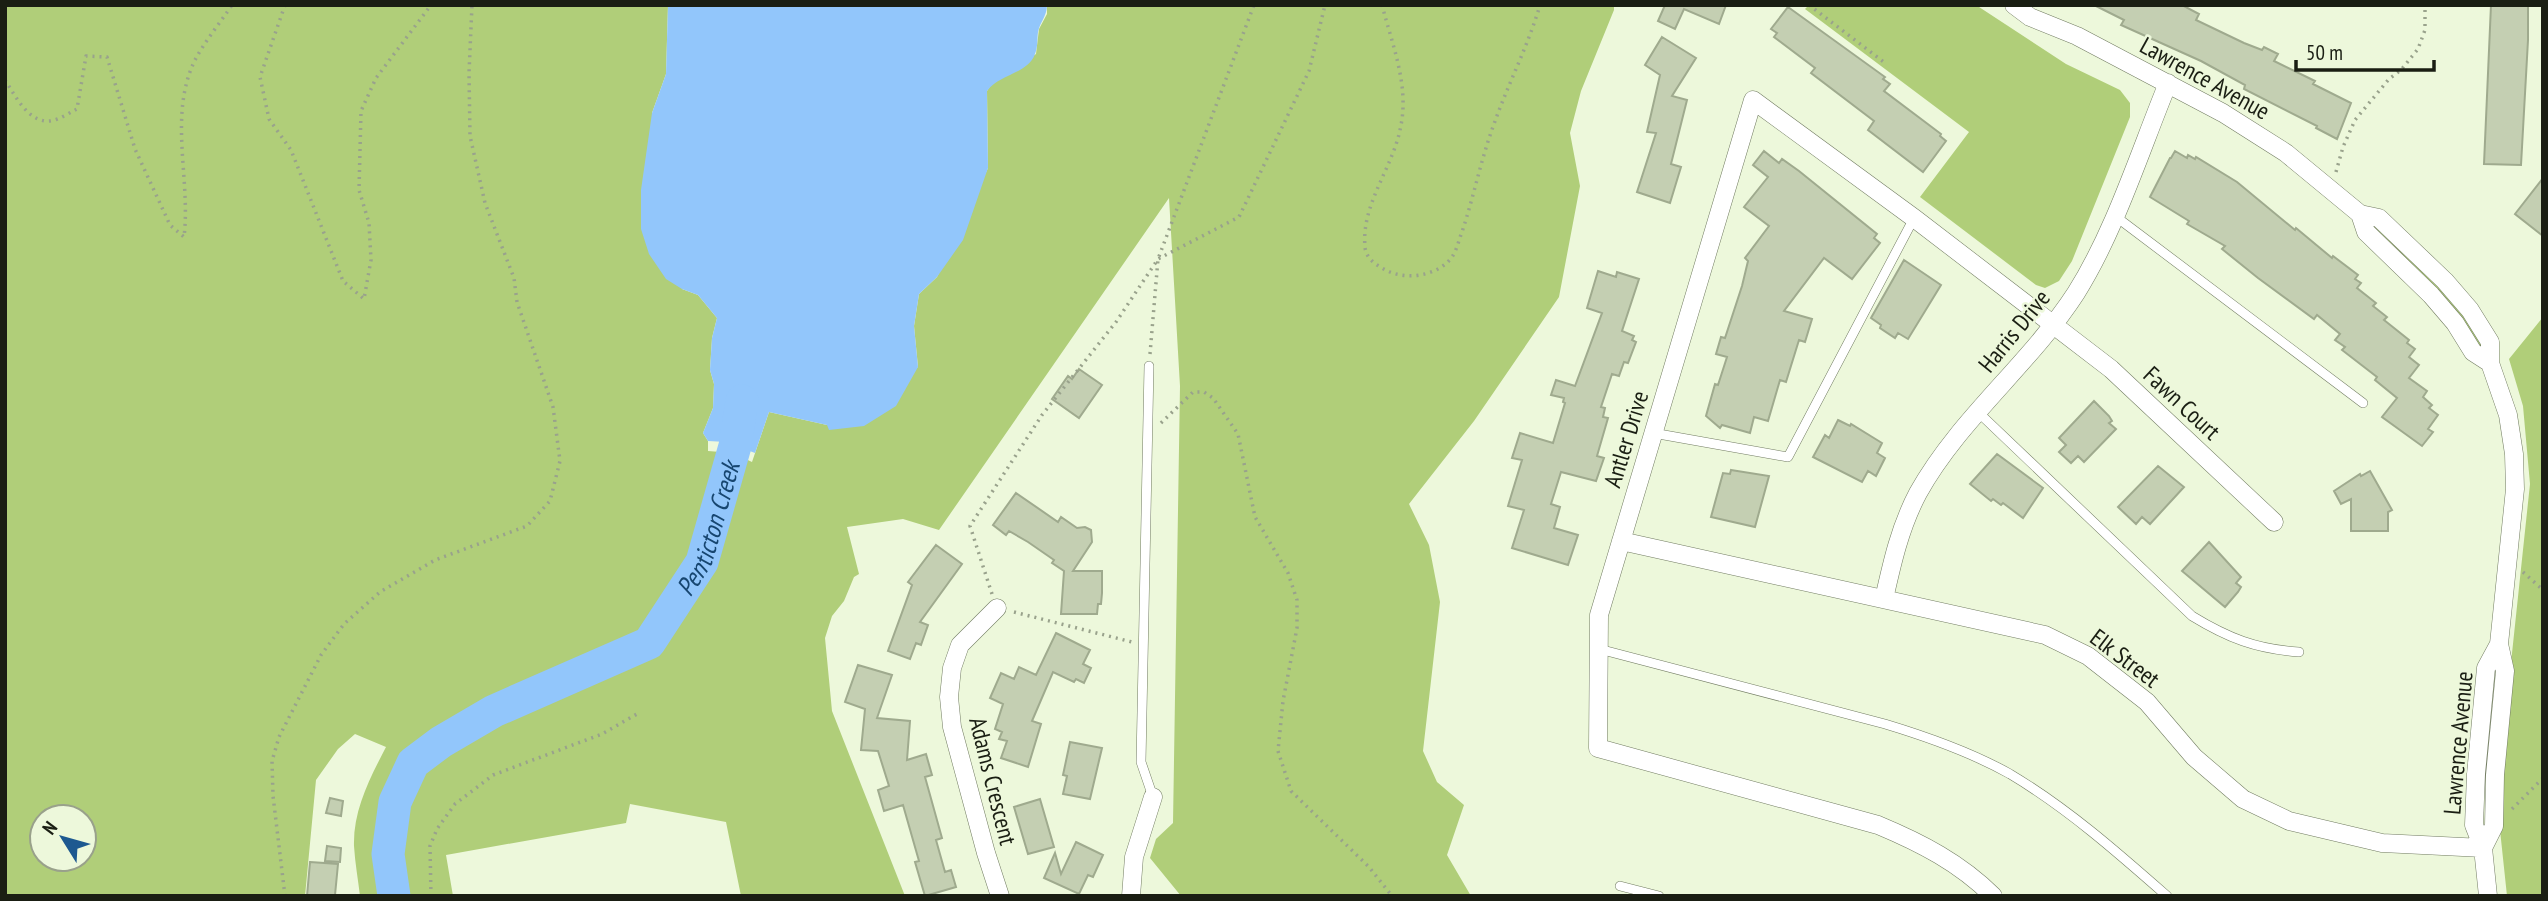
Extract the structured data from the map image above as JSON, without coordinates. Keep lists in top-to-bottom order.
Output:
{
  "streets": {
    "street": [
      "Lawrence Avenue",
      "Harris Drive",
      "Fawn Court",
      "Antler Drive",
      "Elk Street",
      "Adams Crescent"
    ]
  },
  "crossings": [
    ["Lawrence Avenue", "Harris Drive"],
    ["Lawrence Avenue", "Elk Street"],
    ["Harris Drive", "Fawn Court"],
    ["Harris Drive", "Antler Drive"],
    ["Harris Drive", "Elk Street"],
    ["Fawn Court", "Antler Drive"],
    ["Antler Drive", "Elk Street"]
  ],
  "water": ["Penticton Creek"],
  "scale_bar": "50 m",
  "north": "top left"
}
